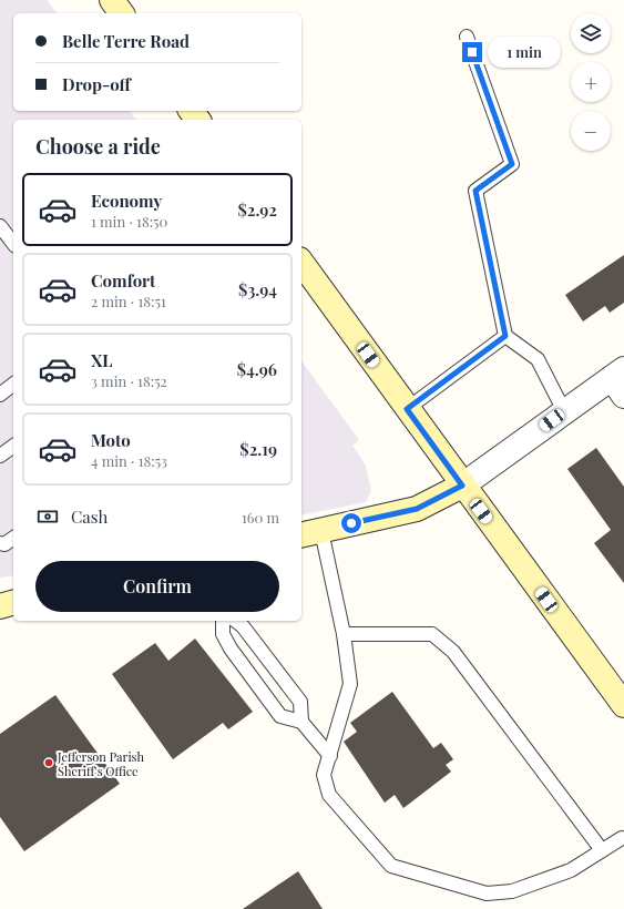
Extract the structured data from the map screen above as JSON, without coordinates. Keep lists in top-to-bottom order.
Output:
{
  "places": ["Jefferson Parish Sheriff's Office"],
  "page": {
    "map_buttons": ["+", "−"],
    "banner": ["Belle Terre Road", "Drop-off"],
    "bubble": "1 min",
    "heading": "Choose a ride",
    "list": [
      {
        "name": "Economy",
        "note": "1 min · 18:50",
        "value": "$2.92"
      },
      {
        "name": "Comfort",
        "note": "2 min · 18:51",
        "value": "$3.94"
      },
      {
        "name": "XL",
        "note": "3 min · 18:52",
        "value": "$4.96"
      },
      {
        "name": "Moto",
        "note": "4 min · 18:53",
        "value": "$2.19"
      }
    ],
    "pay": ["Cash", "160 m"],
    "buttons": "Confirm"
  }
}
